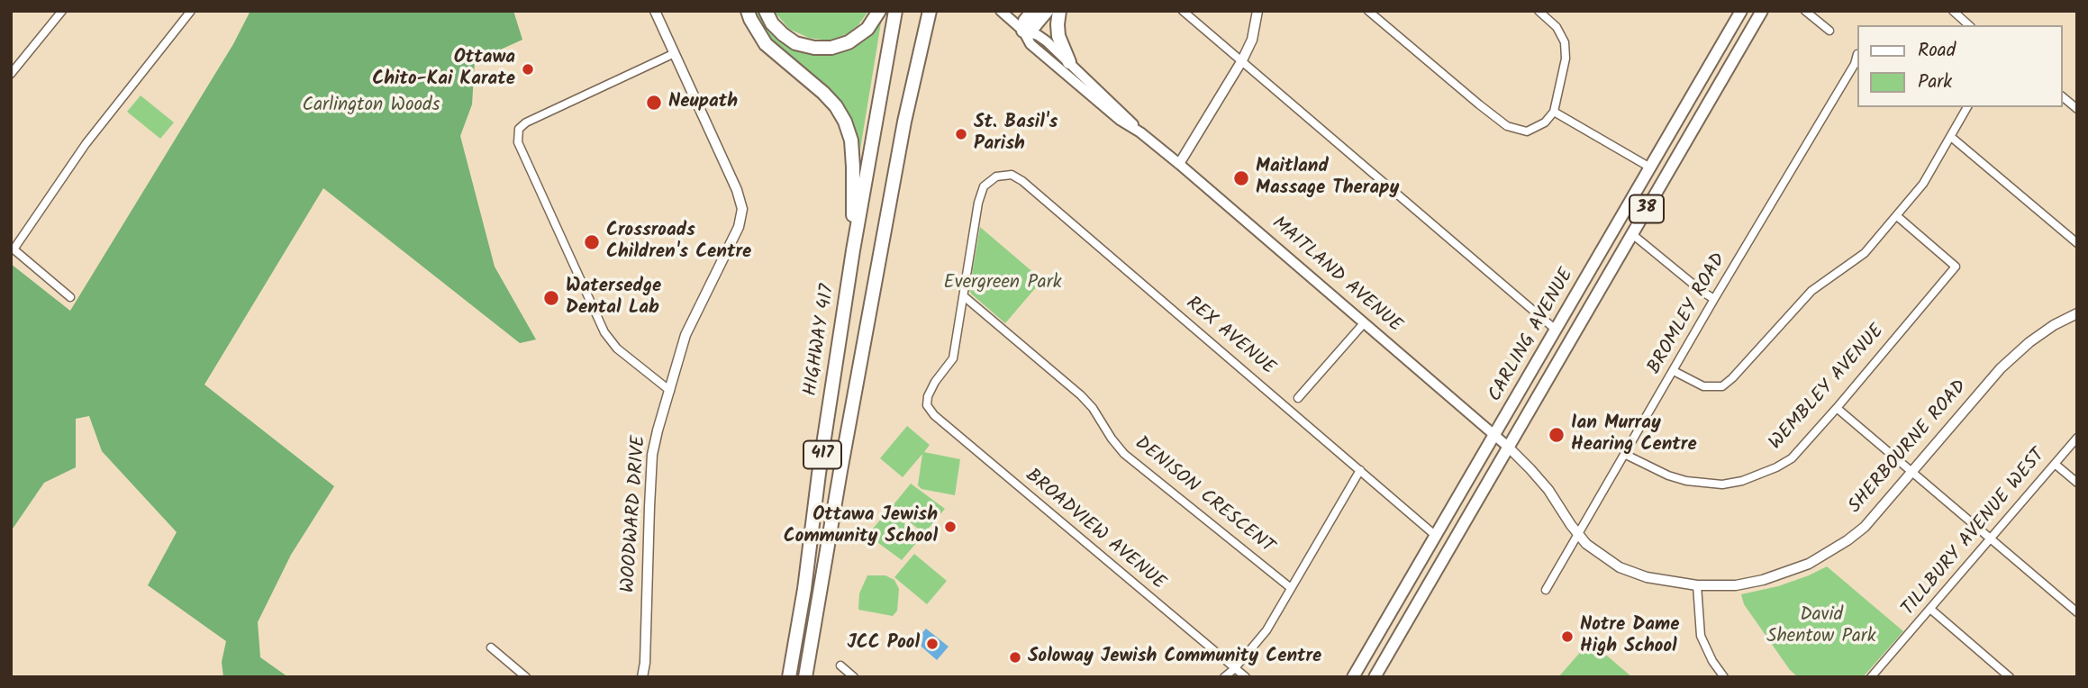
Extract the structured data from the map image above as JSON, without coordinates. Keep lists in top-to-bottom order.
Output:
{
  "streets": {
    "highway": ["HIGHWAY 417", "417"],
    "main road": ["38", "MAITLAND AVENUE", "CARLING AVENUE"],
    "street": [
      "BROMLEY ROAD",
      "REX AVENUE",
      "WEMBLEY AVENUE",
      "SHERBOURNE ROAD",
      "DENISON CRESCENT",
      "WOODWARD DRIVE",
      "BROADVIEW AVENUE",
      "TILLBURY AVENUE WEST"
    ]
  },
  "crossings": [
    ["MAITLAND AVENUE", "CARLING AVENUE"],
    ["MAITLAND AVENUE", "SHERBOURNE ROAD"],
    ["BROMLEY ROAD", "WEMBLEY AVENUE"],
    ["BROMLEY ROAD", "SHERBOURNE ROAD"],
    ["CARLING AVENUE", "REX AVENUE"],
    ["CARLING AVENUE", "SHERBOURNE ROAD"],
    ["REX AVENUE", "DENISON CRESCENT"],
    ["REX AVENUE", "BROADVIEW AVENUE"],
    ["DENISON CRESCENT", "BROADVIEW AVENUE"]
  ],
  "parks": ["Carlington Woods", "Evergreen Park", "David Shentow Park"],
  "places": [
    "Ottawa Chito-Kai Karate",
    "Neupath",
    "St. Basil's Parish",
    "Maitland Massage Therapy",
    "Crossroads Children's Centre",
    "Watersedge Dental Lab",
    "Ian Murray Hearing Centre",
    "Ottawa Jewish Community School",
    "Notre Dame High School",
    "JCC Pool",
    "Soloway Jewish Community Centre"
  ],
  "legend": ["Road", "Park"]
}
